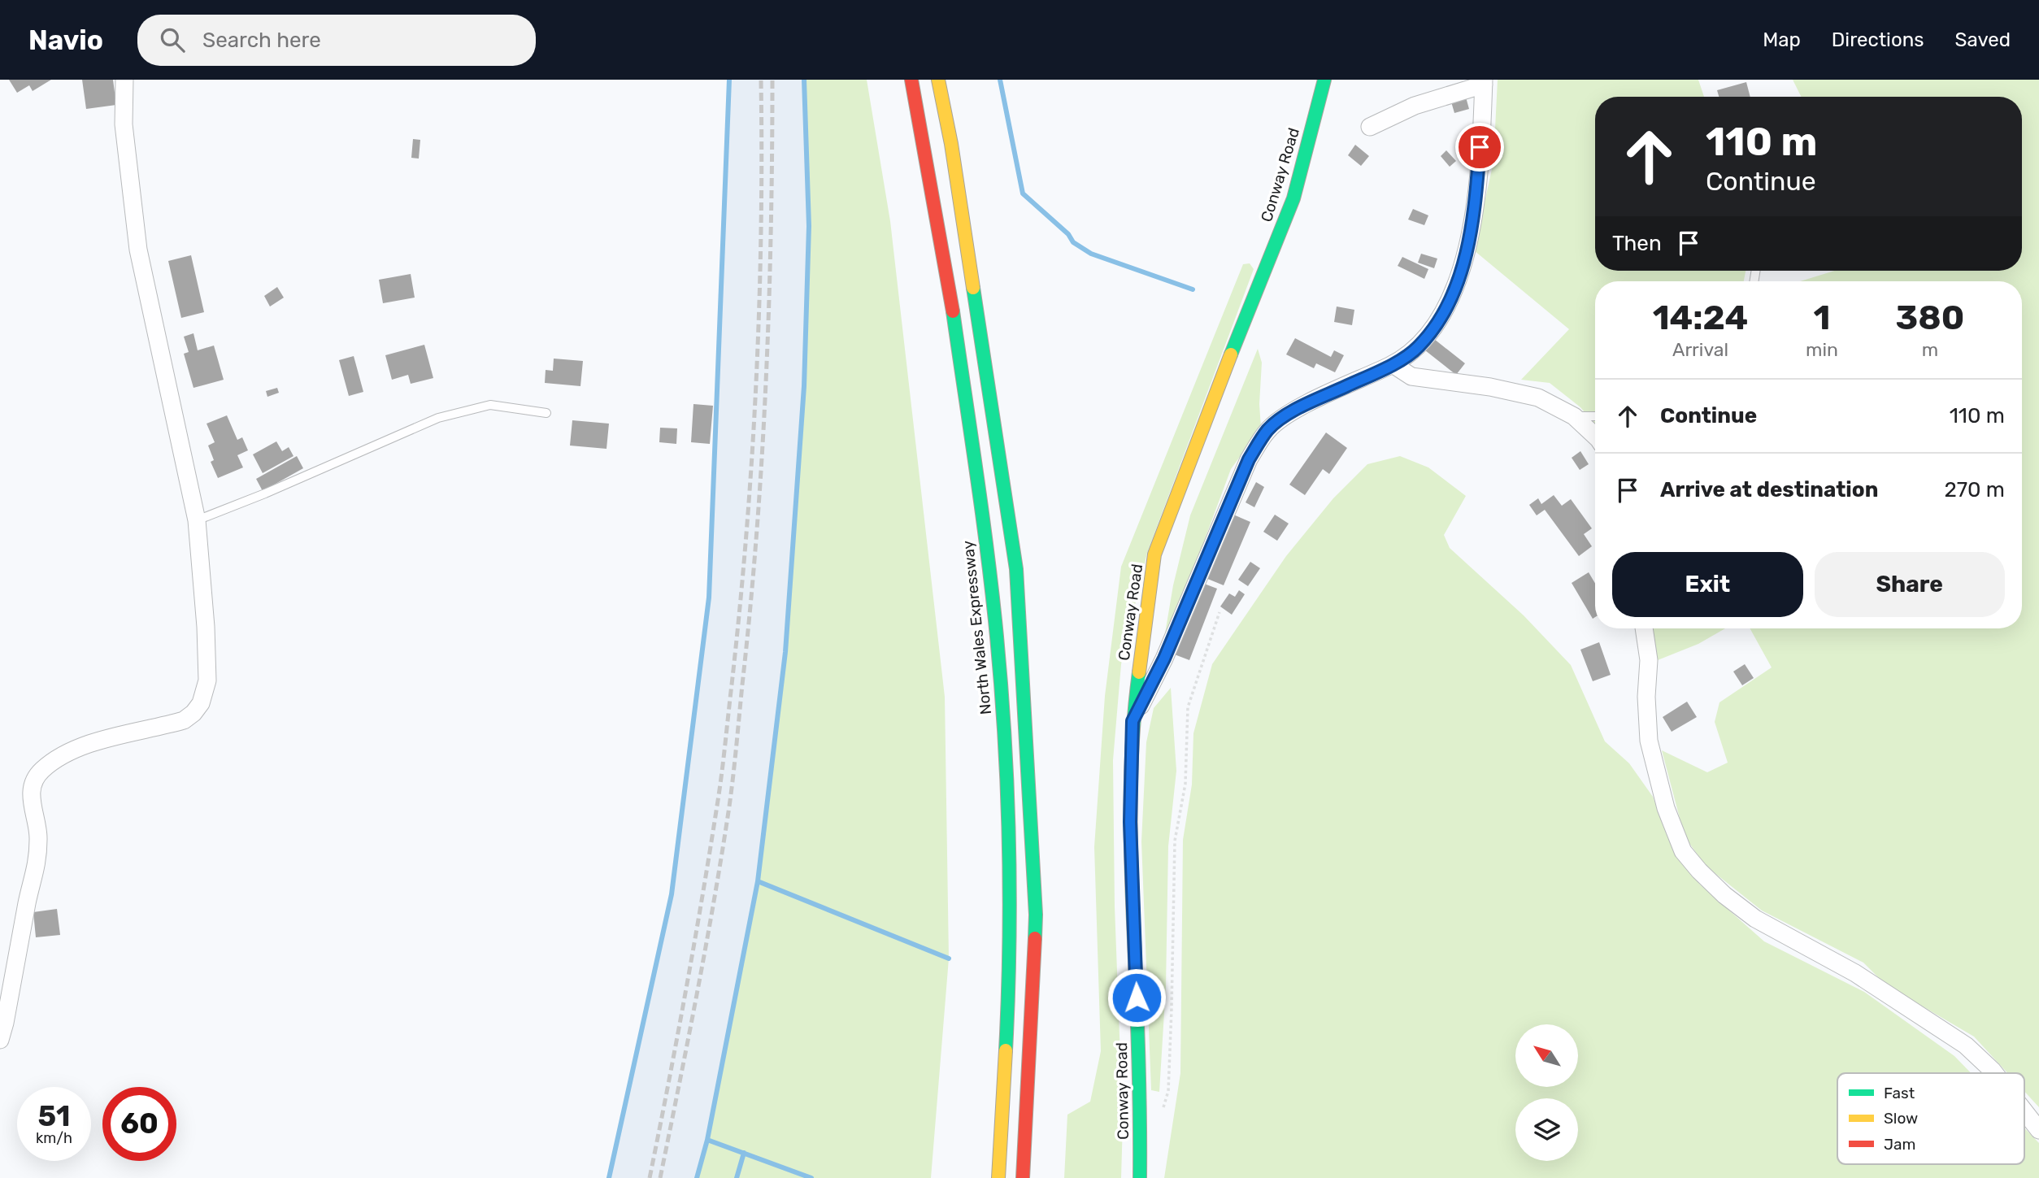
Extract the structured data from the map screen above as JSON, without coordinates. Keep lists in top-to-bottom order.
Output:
{
  "streets": {
    "main road": ["Conway Road", "North Wales Expressway"]
  },
  "legend": ["Fast", "Slow", "Jam"],
  "north": "top left",
  "page": {
    "header": "Navio",
    "search": "Search here",
    "nav": ["Map", "Directions", "Saved"],
    "turn": ["110 m", "Continue"],
    "then": "Then",
    "eta": [
      "14:24",
      "Arrival",
      "1",
      "min",
      "380",
      "m"
    ],
    "list": [
      {
        "name": "Continue",
        "value": "110 m"
      },
      {
        "name": "Arrive at destination",
        "value": "270 m"
      }
    ],
    "buttons": ["Exit", "Share"],
    "speed": "51 km/h",
    "limit": "60"
  }
}
